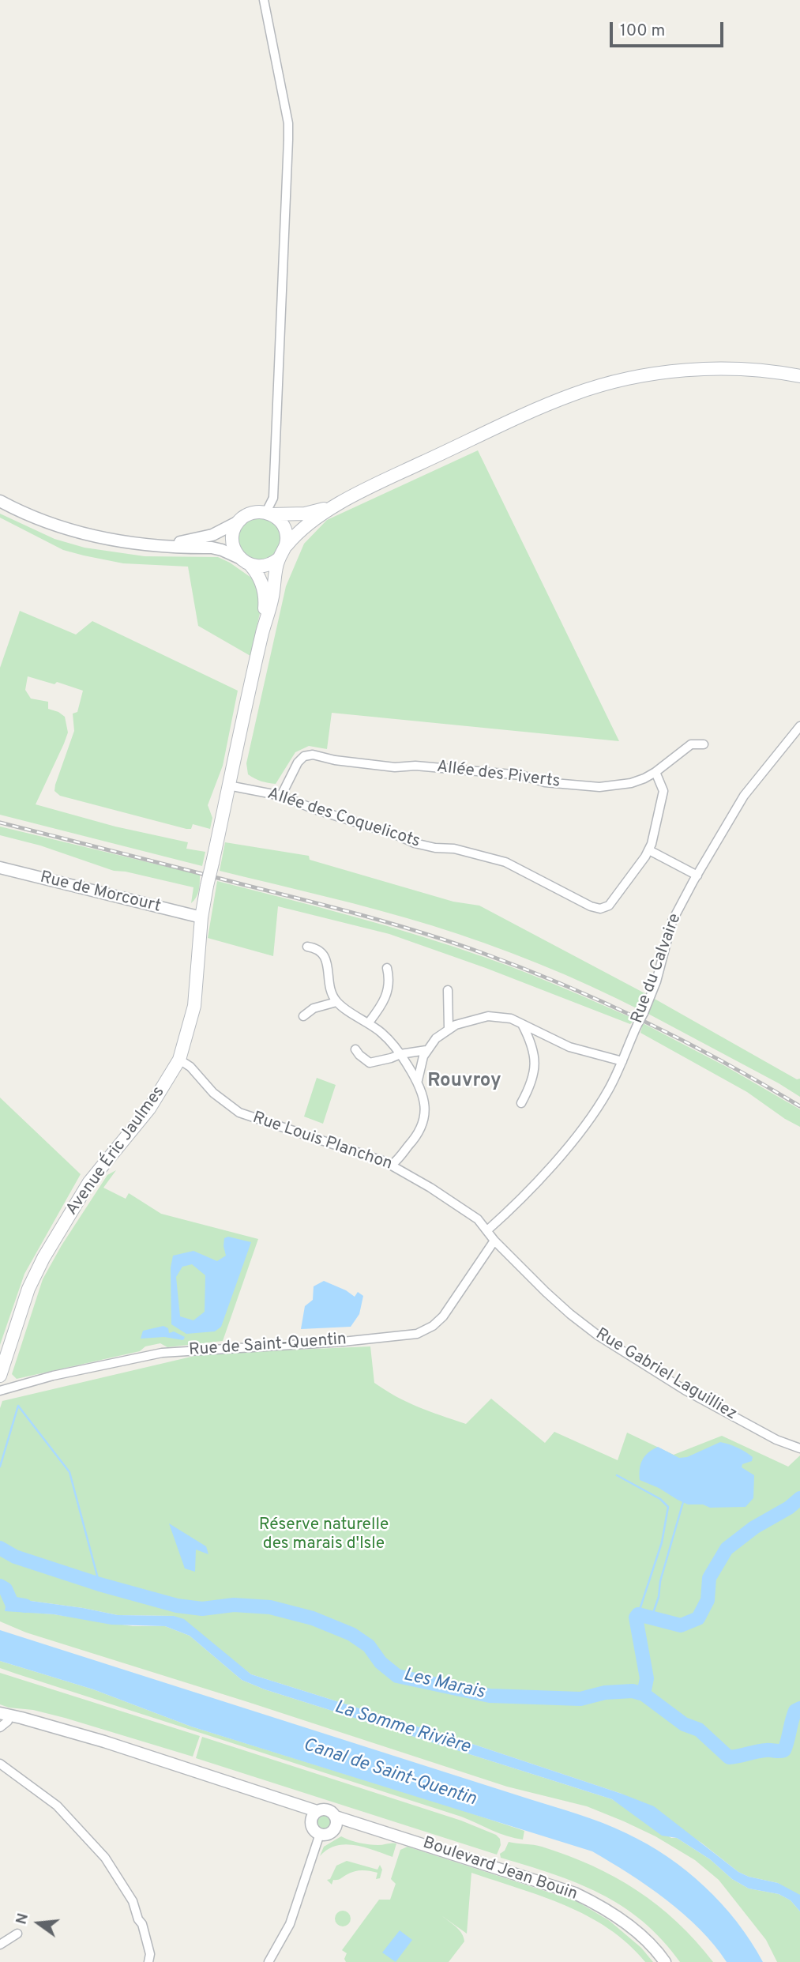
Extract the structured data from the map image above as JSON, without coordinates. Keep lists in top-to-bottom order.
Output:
{
  "streets": {
    "main road": ["Avenue Éric Jaulmes"],
    "street": [
      "Allée des Piverts",
      "Allée des Coquelicots",
      "Rue de Morcourt",
      "Rue du Calvaire",
      "Rue Louis Planchon",
      "Rue de Saint-Quentin",
      "Rue Gabriel Laguilliez",
      "Boulevard Jean Bouin"
    ]
  },
  "crossings": [
    ["Allée des Piverts", "Allée des Coquelicots"],
    ["Allée des Coquelicots", "Avenue Éric Jaulmes"],
    ["Rue de Morcourt", "Avenue Éric Jaulmes"],
    ["Rue du Calvaire", "Rue Louis Planchon"],
    ["Rue Louis Planchon", "Avenue Éric Jaulmes"],
    ["Rue Louis Planchon", "Rue de Saint-Quentin"],
    ["Rue Louis Planchon", "Rue Gabriel Laguilliez"],
    ["Rue de Saint-Quentin", "Rue Gabriel Laguilliez"]
  ],
  "districts": ["Rouvroy"],
  "water": ["Les Marais", "La Somme Rivière", "Canal de Saint-Quentin"],
  "parks": ["Réserve naturelle des marais d'Isle"],
  "scale_bar": "100 m",
  "north": "left"
}
